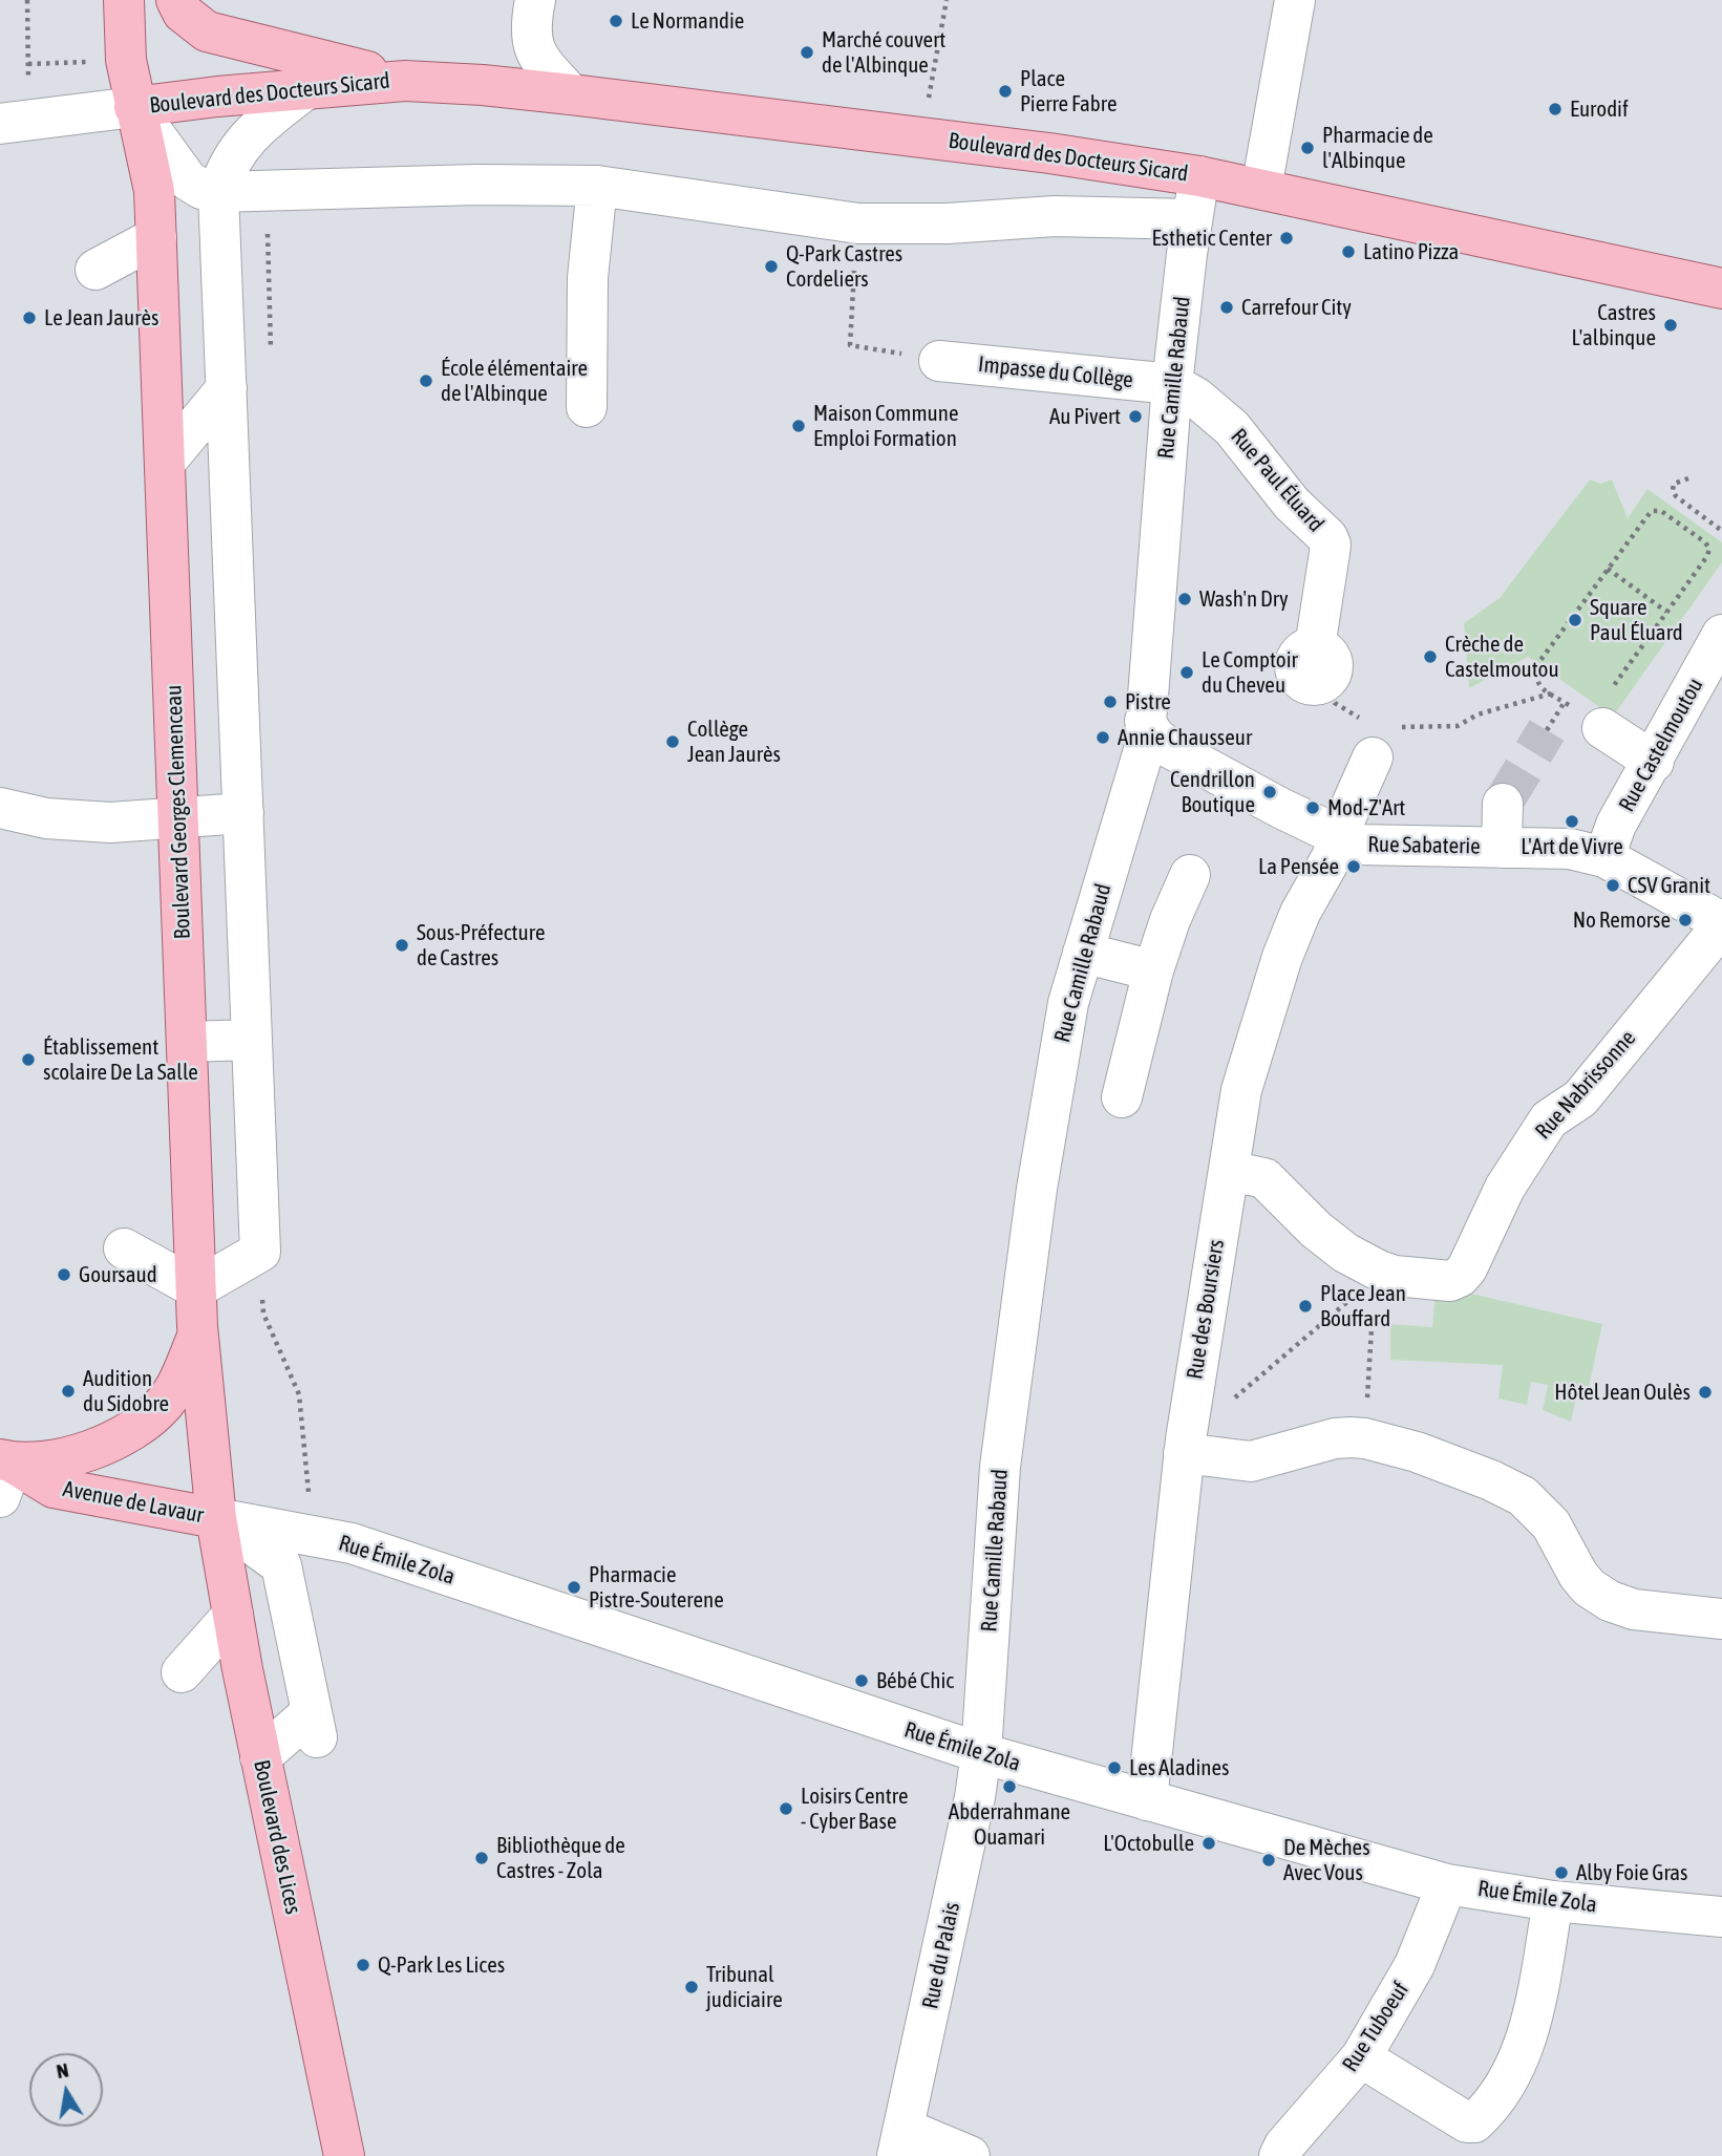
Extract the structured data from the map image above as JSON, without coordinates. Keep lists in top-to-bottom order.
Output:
{
  "streets": {
    "main road": [
      "Boulevard des Docteurs Sicard",
      "Boulevard Georges Clemenceau",
      "Avenue de Lavaur",
      "Boulevard des Lices"
    ],
    "street": [
      "Impasse du Collège",
      "Rue Camille Rabaud",
      "Rue Paul Éluard",
      "Rue Castelmoutou",
      "Rue Sabaterie",
      "Rue Nabrissonne",
      "Rue des Boursiers",
      "Rue Émile Zola",
      "Rue du Palais",
      "Rue Tuboeuf"
    ]
  },
  "crossings": [
    ["Boulevard des Docteurs Sicard", "Rue Camille Rabaud"],
    ["Boulevard des Docteurs Sicard", "Boulevard Georges Clemenceau"],
    ["Impasse du Collège", "Rue Camille Rabaud"],
    ["Impasse du Collège", "Rue Paul Éluard"],
    ["Rue Camille Rabaud", "Rue Paul Éluard"],
    ["Rue Camille Rabaud", "Rue Sabaterie"],
    ["Rue Camille Rabaud", "Rue Émile Zola"],
    ["Rue Camille Rabaud", "Rue du Palais"],
    ["Rue Castelmoutou", "Rue Sabaterie"],
    ["Boulevard Georges Clemenceau", "Avenue de Lavaur"],
    ["Boulevard Georges Clemenceau", "Rue Émile Zola"],
    ["Boulevard Georges Clemenceau", "Boulevard des Lices"],
    ["Rue Sabaterie", "Rue Nabrissonne"],
    ["Rue Sabaterie", "Rue des Boursiers"],
    ["Rue des Boursiers", "Rue Émile Zola"],
    ["Avenue de Lavaur", "Rue Émile Zola"],
    ["Avenue de Lavaur", "Boulevard des Lices"],
    ["Rue Émile Zola", "Boulevard des Lices"],
    ["Rue Émile Zola", "Rue du Palais"],
    ["Rue Émile Zola", "Rue Tuboeuf"]
  ],
  "places": [
    "Le Normandie",
    "Marché couvert de l'Albinque",
    "Place Pierre Fabre",
    "Eurodif",
    "Pharmacie de l'Albinque",
    "Esthetic Center",
    "Latino Pizza",
    "Q-Park Castres Cordeliers",
    "Carrefour City",
    "Le Jean Jaurès",
    "Castres L'albinque",
    "École élémentaire de l'Albinque",
    "Au Pivert",
    "Maison Commune Emploi Formation",
    "Wash'n Dry",
    "Square Paul Éluard",
    "Crèche de Castelmoutou",
    "Le Comptoir du Cheveu",
    "Pistre",
    "Annie Chausseur",
    "Collège Jean Jaurès",
    "Cendrillon Boutique",
    "Mod-Z'Art",
    "L'Art de Vivre",
    "La Pensée",
    "CSV Granit",
    "No Remorse",
    "Sous-Préfecture de Castres",
    "Établissement scolaire De La Salle",
    "Goursaud",
    "Place Jean Bouffard",
    "Audition du Sidobre",
    "Hôtel Jean Oulès",
    "Pharmacie Pistre-Souterene",
    "Bébé Chic",
    "Les Aladines",
    "Abderrahmane Ouamari",
    "Loisirs Centre - Cyber Base",
    "L'Octobulle",
    "Bibliothèque de Castres - Zola",
    "De Mèches Avec Vous",
    "Alby Foie Gras",
    "Q-Park Les Lices",
    "Tribunal judiciaire"
  ],
  "north": "top"
}
